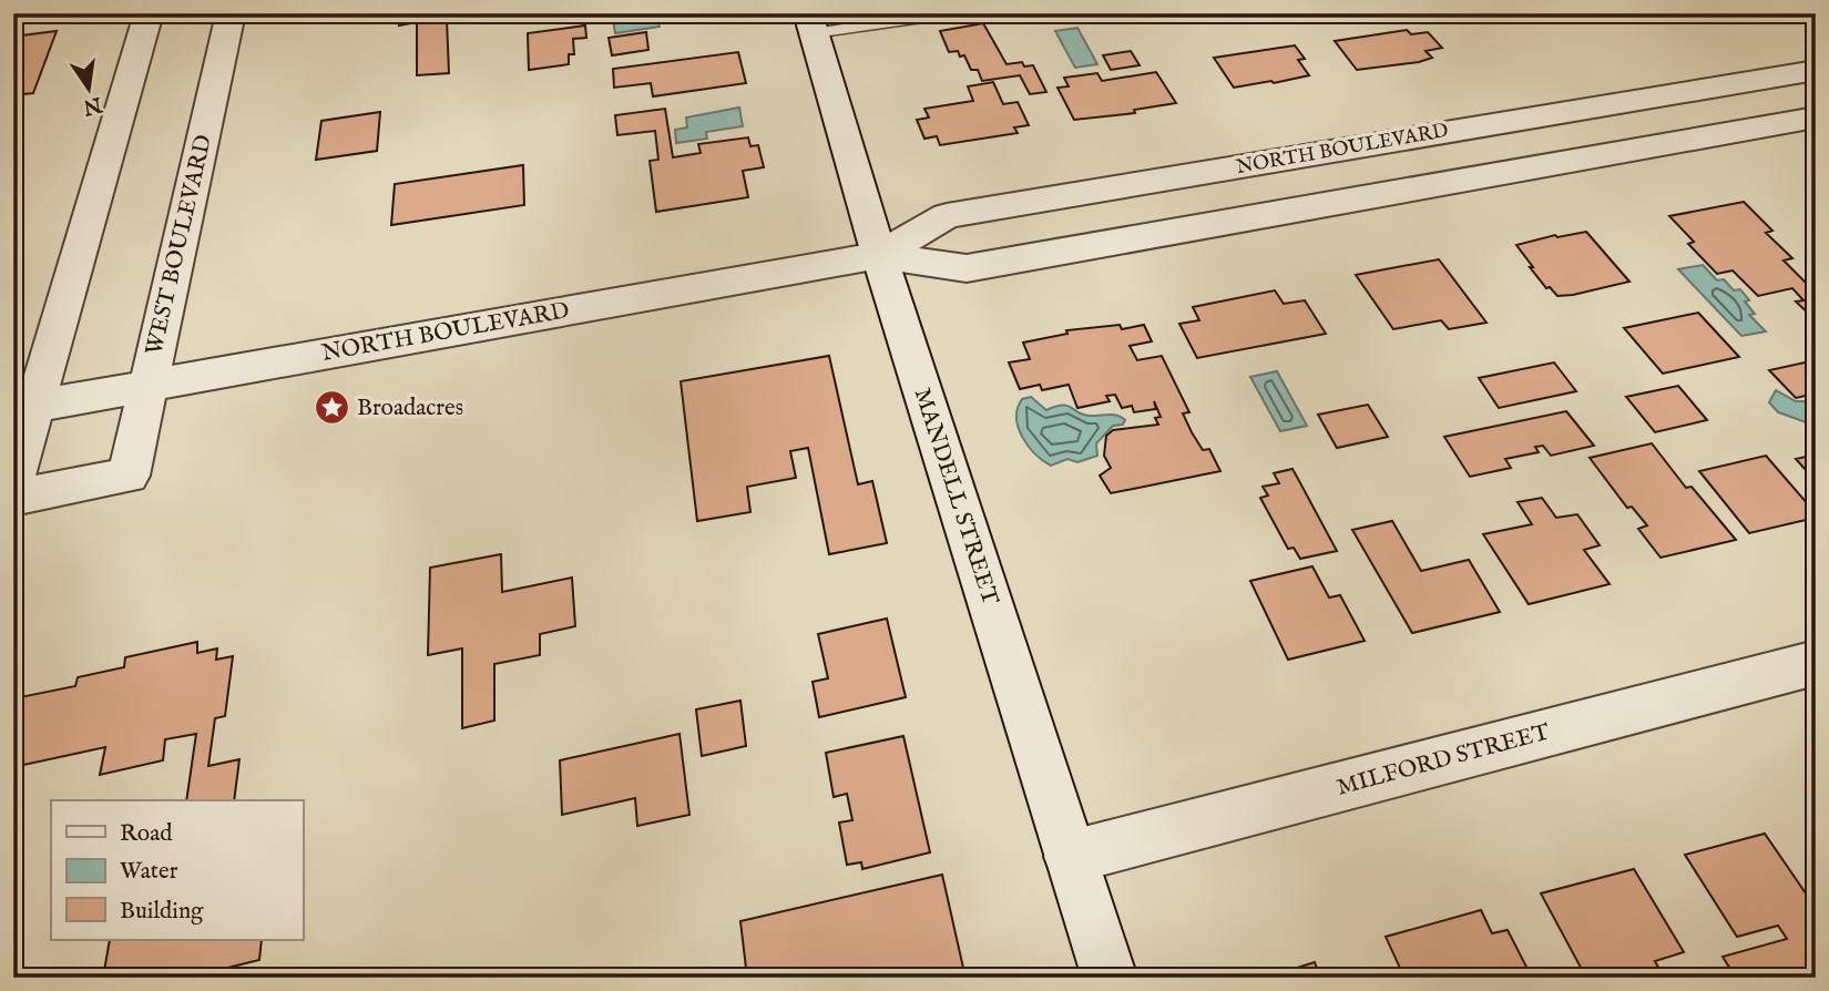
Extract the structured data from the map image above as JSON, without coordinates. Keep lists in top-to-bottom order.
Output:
{
  "streets": {
    "street": [
      "NORTH BOULEVARD",
      "WEST BOULEVARD",
      "MANDELL STREET",
      "MILFORD STREET"
    ]
  },
  "crossings": [
    ["NORTH BOULEVARD", "WEST BOULEVARD"],
    ["NORTH BOULEVARD", "MANDELL STREET"],
    ["MANDELL STREET", "MILFORD STREET"]
  ],
  "places": {
    "place": ["Broadacres"]
  },
  "legend": ["Road", "Water", "Building"],
  "north": "bottom"
}
